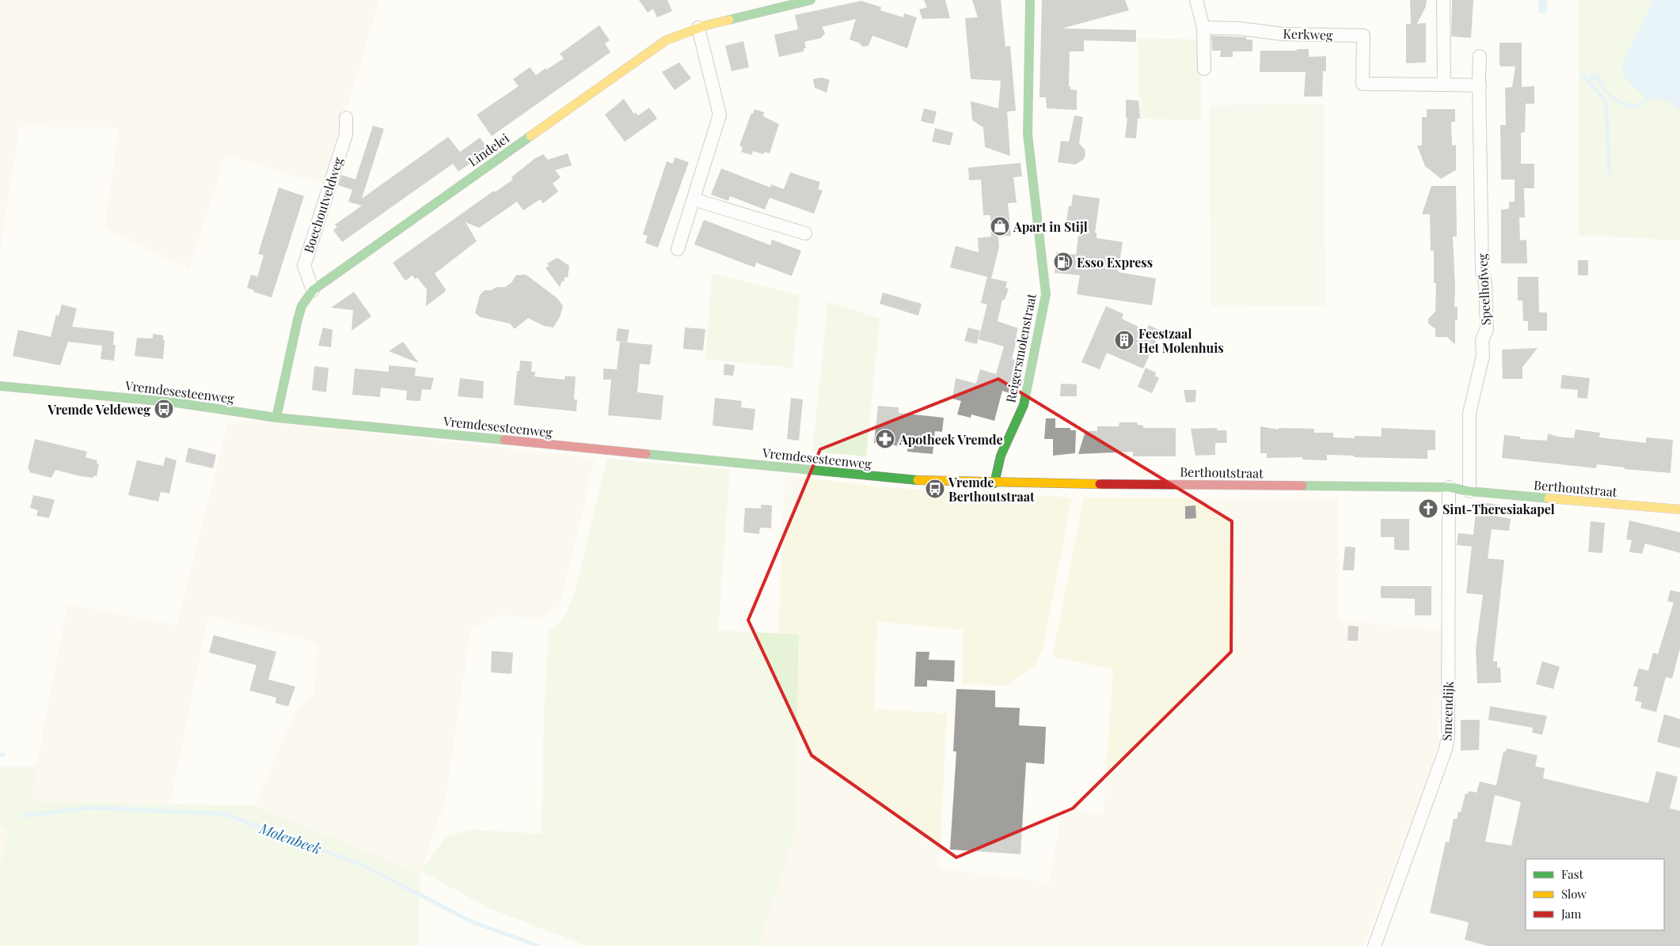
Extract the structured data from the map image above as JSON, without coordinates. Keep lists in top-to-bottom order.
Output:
{
  "streets": {
    "street": [
      "Kerkweg",
      "Lindelei",
      "Boechoutveldweg",
      "Speelhofweg",
      "Reigersmolenstraat",
      "Vremdesesteenweg",
      "Berthoutstraat",
      "Smeendijk"
    ]
  },
  "crossings": [
    ["Lindelei", "Boechoutveldweg"],
    ["Lindelei", "Vremdesesteenweg"],
    ["Speelhofweg", "Berthoutstraat"],
    ["Reigersmolenstraat", "Vremdesesteenweg"],
    ["Reigersmolenstraat", "Berthoutstraat"],
    ["Vremdesesteenweg", "Berthoutstraat"],
    ["Berthoutstraat", "Smeendijk"]
  ],
  "water": ["Molenbeek"],
  "places": {
    "shop": ["Apart in Stijl"],
    "fuel station": ["Esso Express"],
    "building": ["Feestzaal Het Molenhuis"],
    "bus stop": ["Vremde Veldeweg", "Vremde Berthoutstraat"],
    "pharmacy": ["Apotheek Vremde"],
    "church": ["Sint-Theresiakapel"]
  },
  "legend": ["Fast", "Slow", "Jam"]
}
